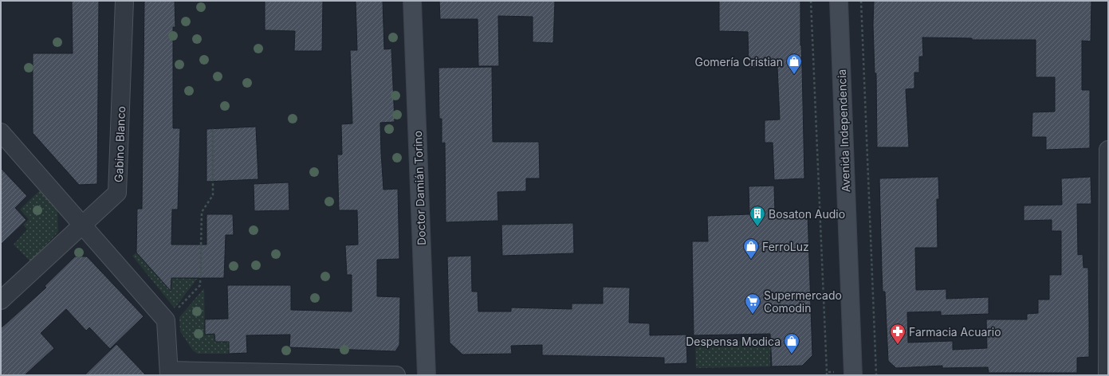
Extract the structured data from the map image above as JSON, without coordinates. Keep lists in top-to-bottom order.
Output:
{
  "streets": {
    "main road": ["Avenida Independencia", "Doctor Damián Torino"],
    "street": ["Gabino Blanco"]
  },
  "places": {
    "shop": ["Gomería Cristian", "FerroLuz", "Despensa Modica"],
    "building": ["Bosaton Audio"],
    "supermarket": ["Supermercado Comodin"],
    "pharmacy": ["Farmacia Acuario"]
  }
}
